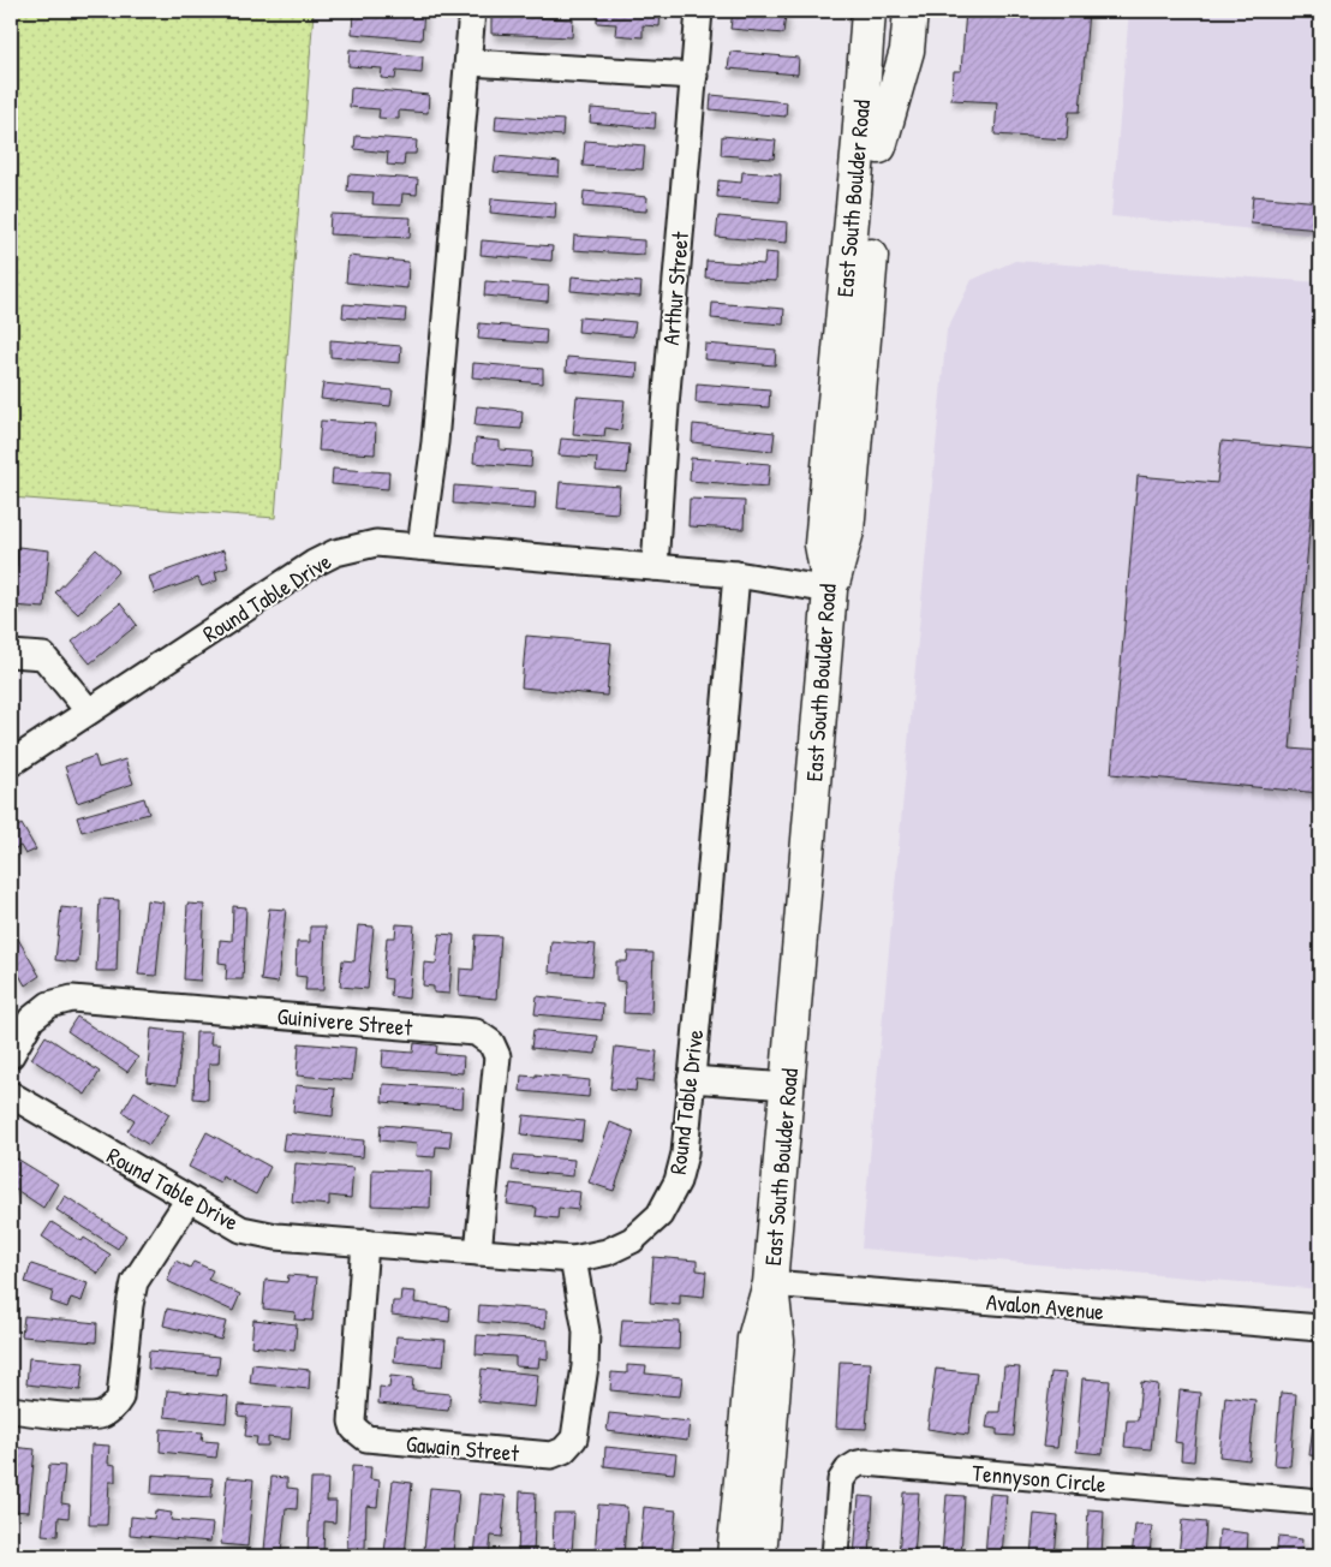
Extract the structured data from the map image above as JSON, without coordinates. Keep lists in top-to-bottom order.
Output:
{
  "streets": {
    "main road": ["East South Boulder Road"],
    "street": [
      "Arthur Street",
      "Round Table Drive",
      "Guinivere Street",
      "Avalon Avenue",
      "Gawain Street",
      "Tennyson Circle"
    ]
  },
  "crossings": [
    ["East South Boulder Road", "Round Table Drive"],
    ["East South Boulder Road", "Avalon Avenue"],
    ["Arthur Street", "Round Table Drive"],
    ["Round Table Drive", "Guinivere Street"],
    ["Round Table Drive", "Gawain Street"]
  ]
}
